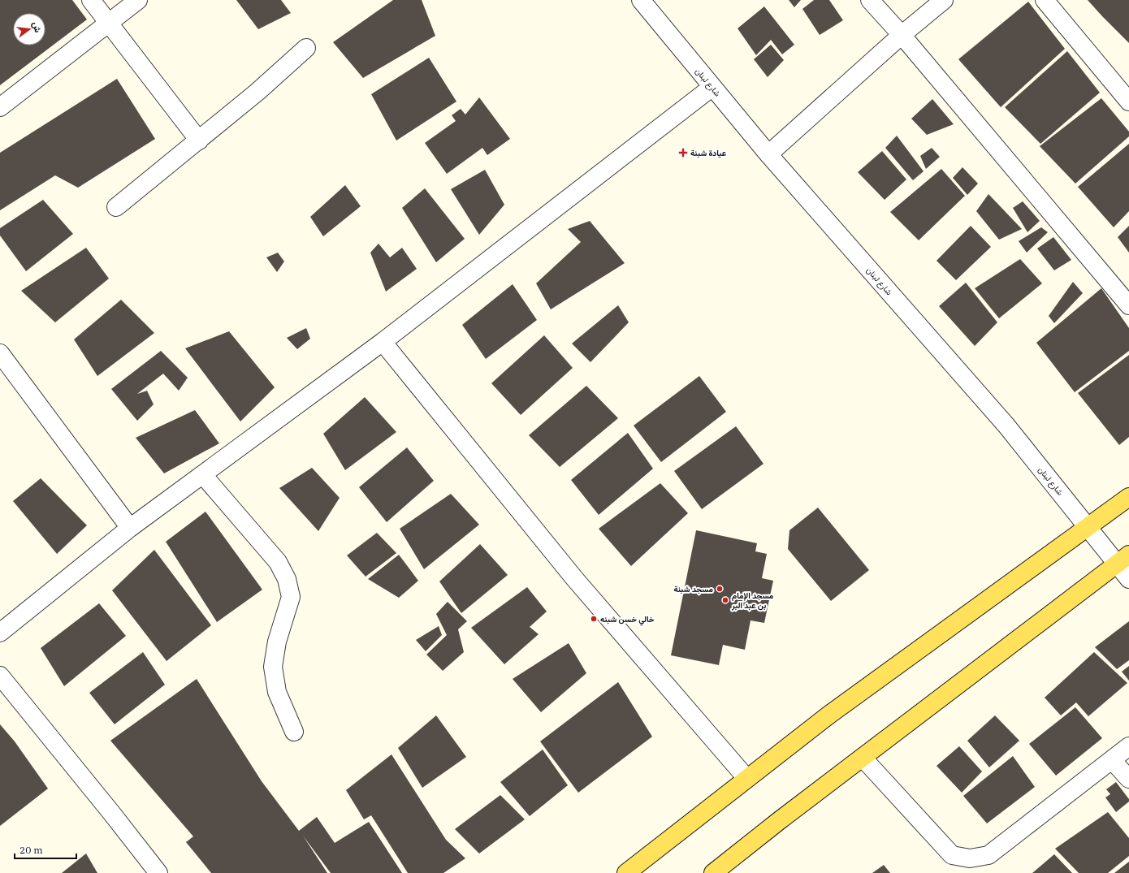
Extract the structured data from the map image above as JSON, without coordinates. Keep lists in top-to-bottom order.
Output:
{
  "streets": {
    "street": ["شارع لبنان"]
  },
  "places": {
    "health": ["عيادة شبنة"],
    "other": ["مسجد شبنة", "مسجد الإمام بن عبد البر", "خالي خسن شبنه"]
  },
  "scale_bar": "20 m",
  "north": "right"
}
